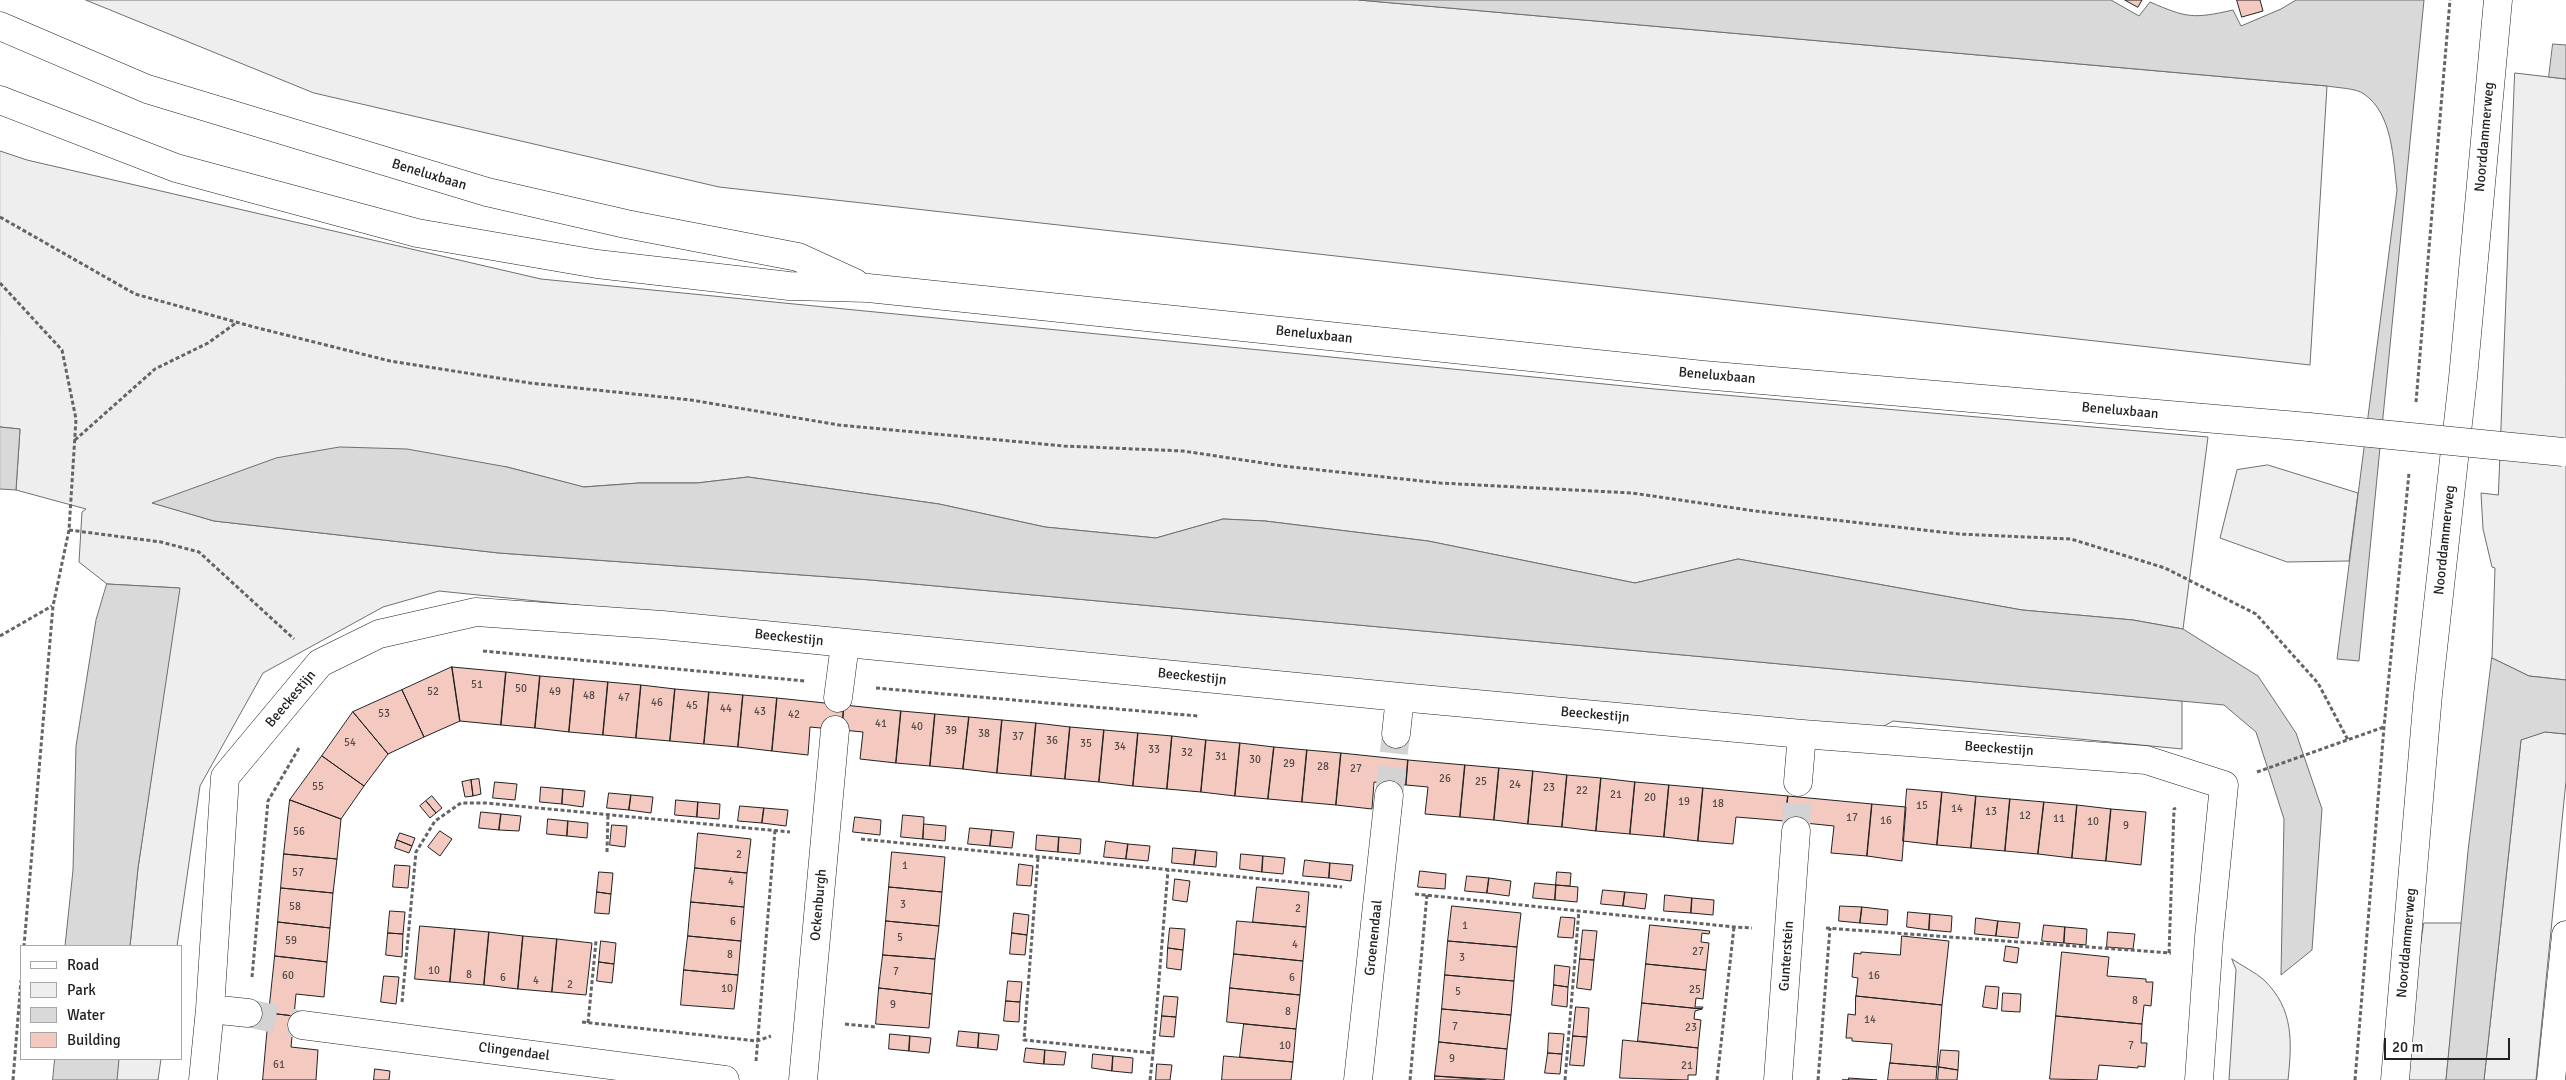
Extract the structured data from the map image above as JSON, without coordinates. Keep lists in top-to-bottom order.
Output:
{
  "streets": {
    "street": [
      "Noorddammerweg",
      "Beneluxbaan",
      "Beeckestijn",
      "Ockenburgh",
      "Groenendaal",
      "Gunterstein",
      "Clingendael"
    ]
  },
  "house_numbers": [
    "51",
    "50",
    "52",
    "49",
    "48",
    "47",
    "46",
    "45",
    "44",
    "43",
    "53",
    "42",
    "41",
    "40",
    "39",
    "38",
    "37",
    "36",
    "54",
    "35",
    "34",
    "33",
    "32",
    "31",
    "30",
    "29",
    "28",
    "27",
    "26",
    "25",
    "24",
    "55",
    "23",
    "22",
    "21",
    "20",
    "19",
    "18",
    "15",
    "14",
    "13",
    "12",
    "17",
    "11",
    "16",
    "10",
    "9",
    "56",
    "2",
    "1",
    "57",
    "4",
    "3",
    "58",
    "2",
    "6",
    "1",
    "5",
    "59",
    "4",
    "27",
    "8",
    "3",
    "10",
    "7",
    "8",
    "60",
    "16",
    "6",
    "6",
    "4",
    "2",
    "10",
    "25",
    "5",
    "8",
    "9",
    "8",
    "14",
    "7",
    "23",
    "10",
    "7",
    "9",
    "61",
    "21"
  ],
  "legend": [
    "Road",
    "Park",
    "Water",
    "Building"
  ],
  "scale_bar": "20 m"
}
